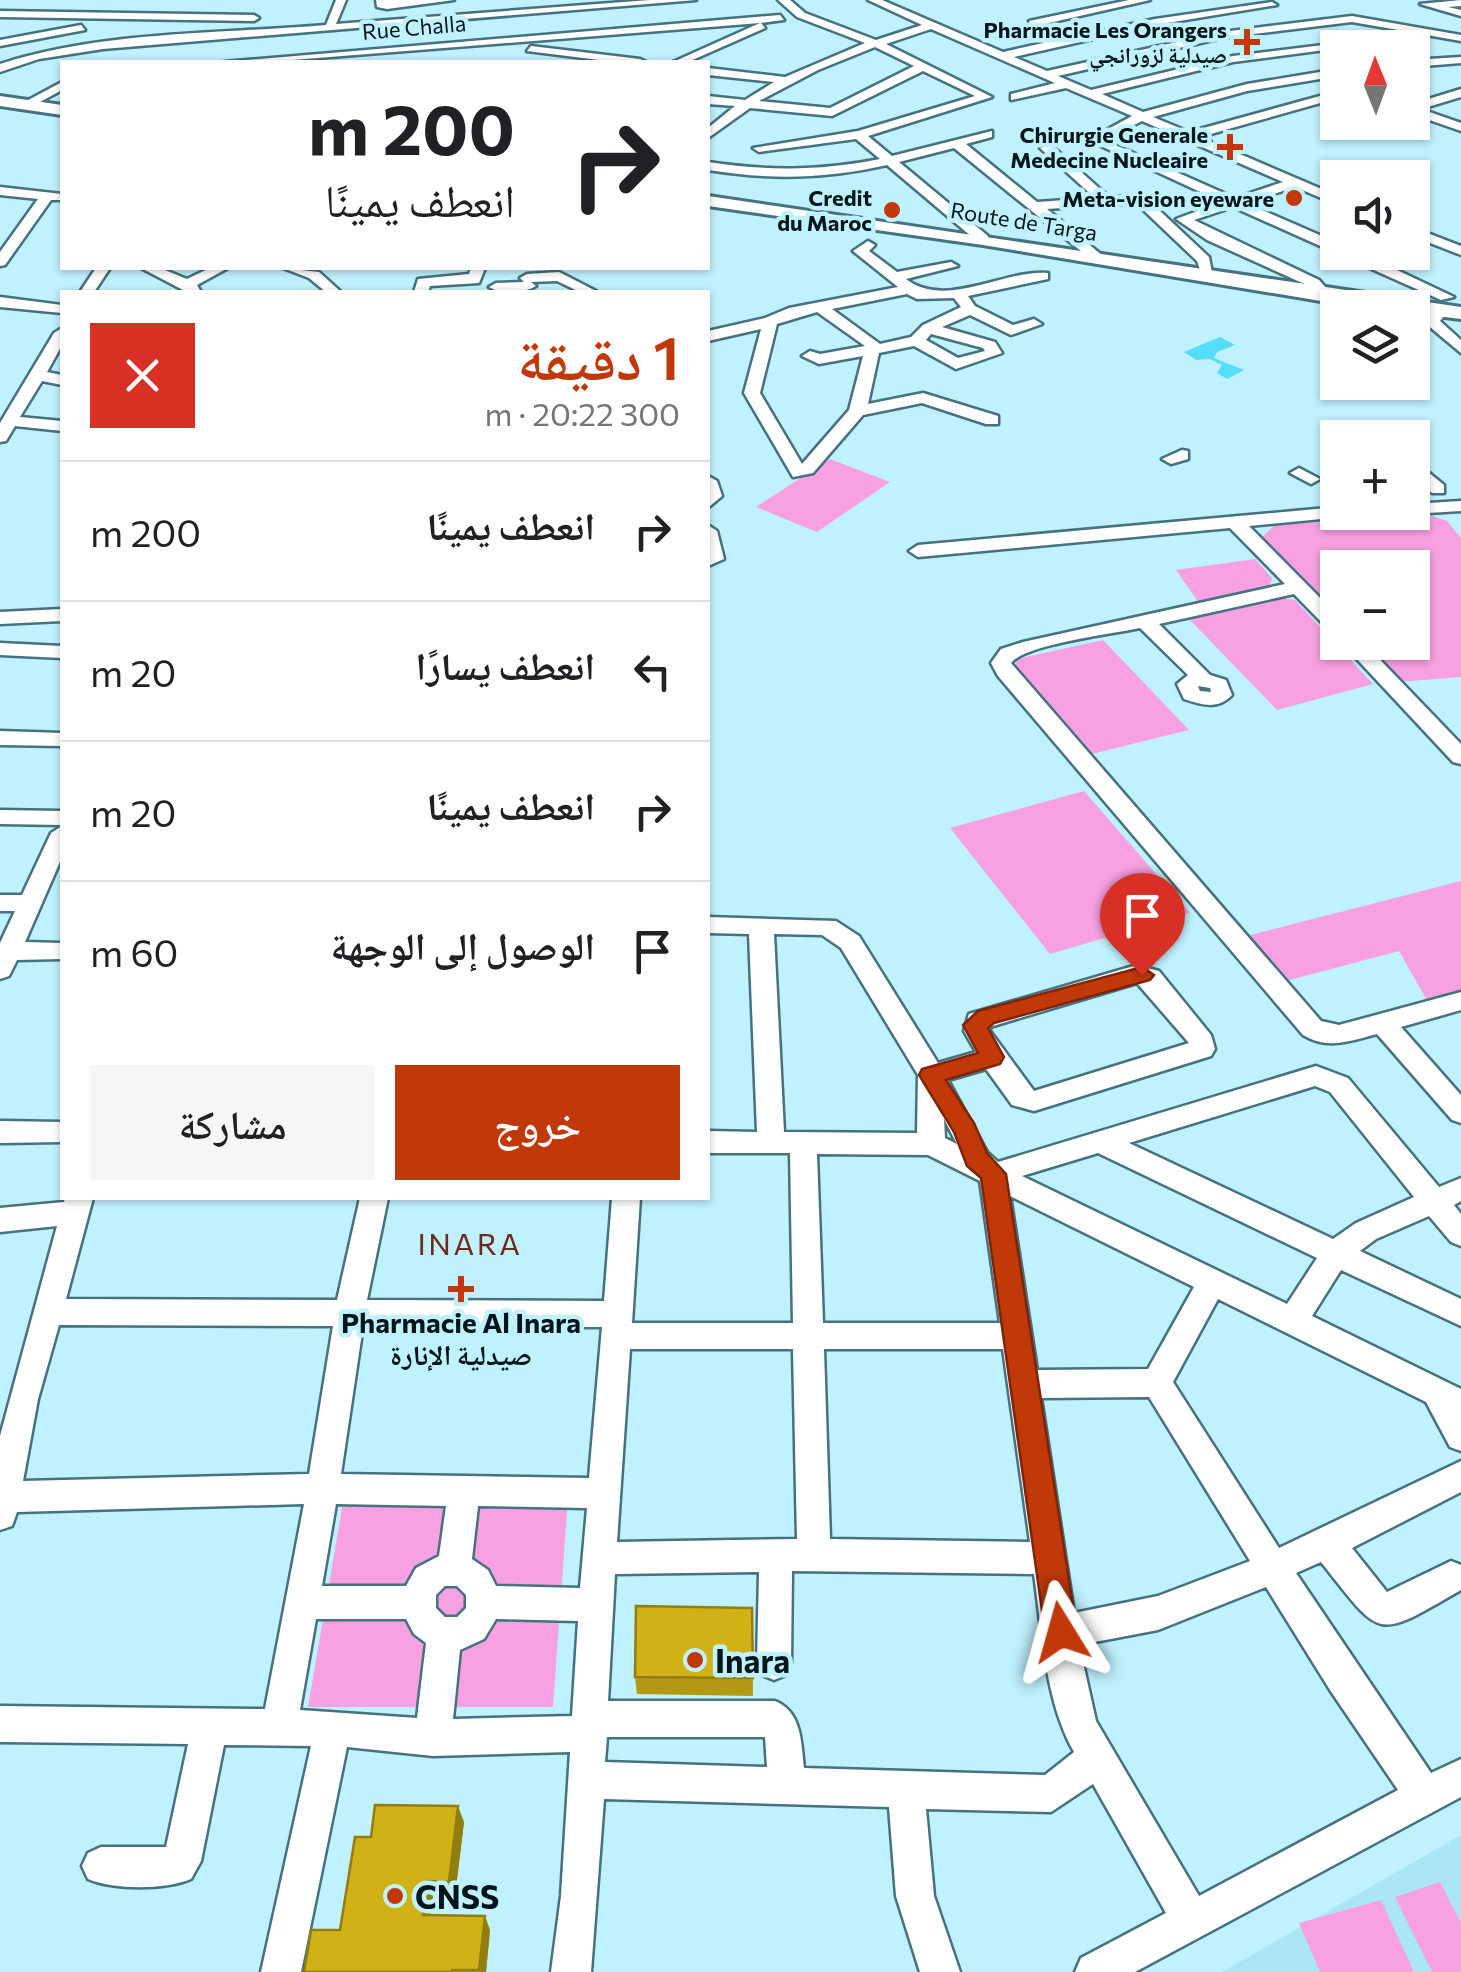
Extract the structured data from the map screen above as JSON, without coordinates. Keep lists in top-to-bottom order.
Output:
{
  "streets": {
    "main road": ["Route de Targa"],
    "street": ["Rue Challa"]
  },
  "districts": ["INARA"],
  "places": {
    "health": ["Pharmacie Les Orangers صيدلية لزورانجي", "Chirurgie Generale Medecine Nucleaire", "Pharmacie Al Inara صيدلية الإنارة"],
    "other": [
      "Meta-vision eyeware",
      "Credit du Maroc",
      "Inara",
      "CNSS"
    ]
  },
  "north": "top",
  "page": {
    "map_buttons": ["+", "−"],
    "turn": ["200 m", "انعطف يمينًا"],
    "heading": ["1 دقيقة", "300 m · 20:22"],
    "list": [
      {
        "name": "انعطف يمينًا",
        "value": "200 m"
      },
      {
        "name": "انعطف يسارًا",
        "value": "20 m"
      },
      {
        "name": "انعطف يمينًا",
        "value": "20 m"
      },
      {
        "name": "الوصول إلى الوجهة",
        "value": "60 m"
      }
    ],
    "buttons": ["خروج", "مشاركة"]
  }
}
